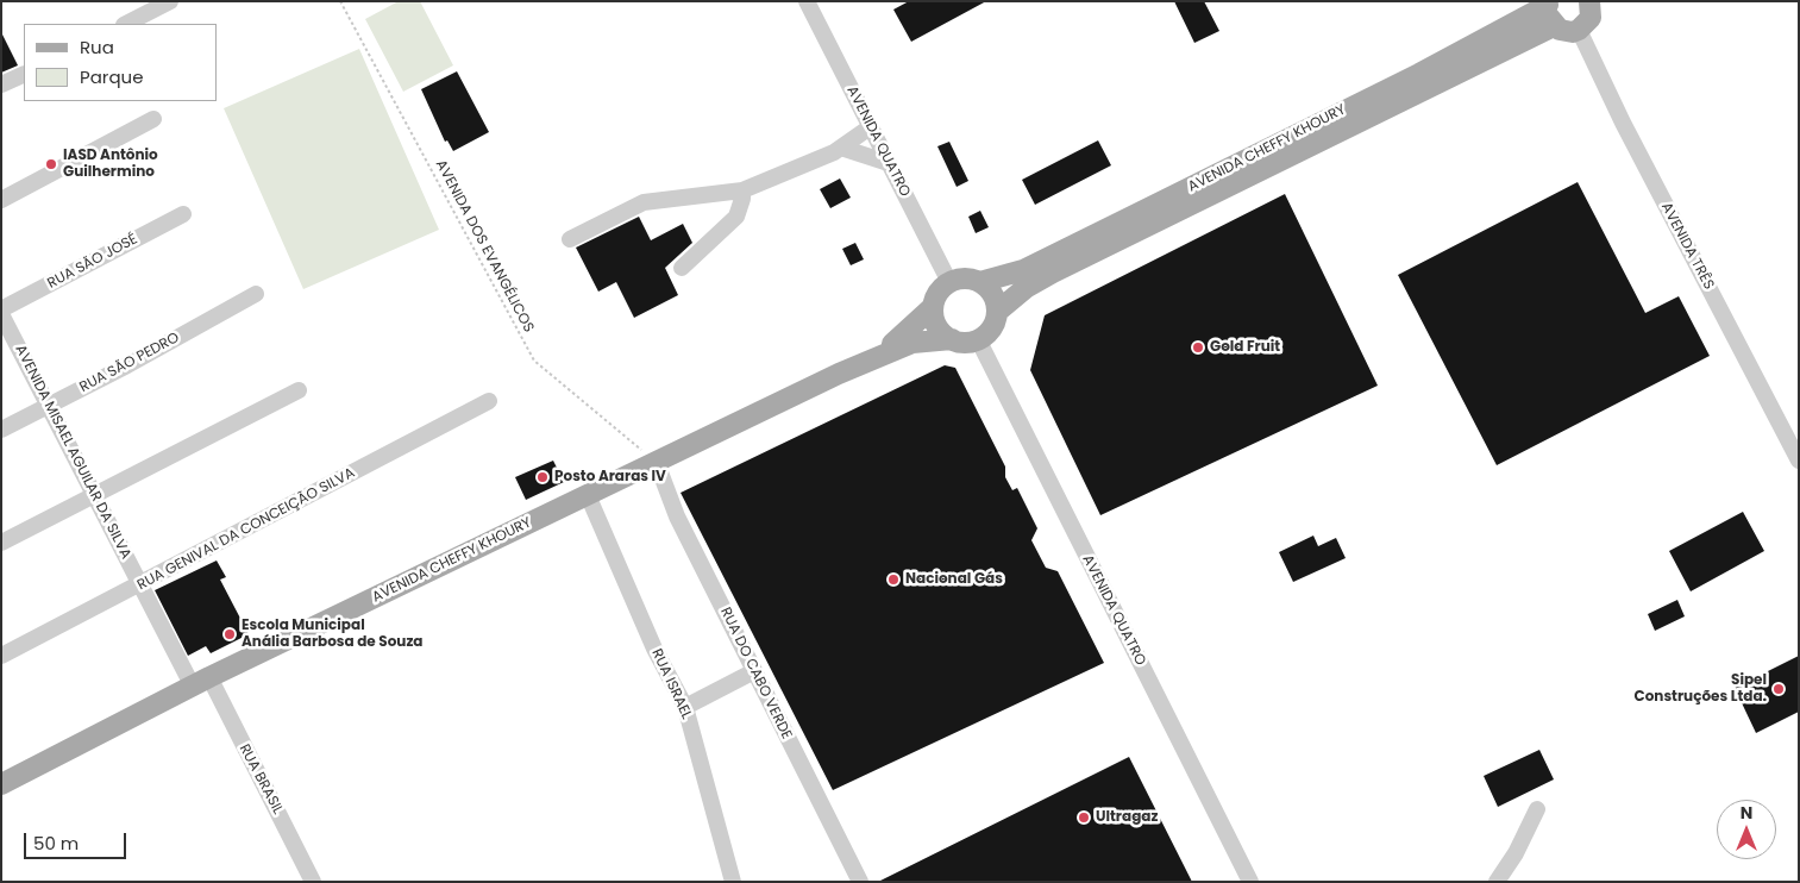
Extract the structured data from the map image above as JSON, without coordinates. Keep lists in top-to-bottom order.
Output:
{
  "streets": {
    "main road": ["AVENIDA CHEFFY KHOURY"],
    "street": [
      "AVENIDA QUATRO",
      "AVENIDA TRÊS",
      "RUA SÃO JOSÉ",
      "RUA SÃO PEDRO",
      "AVENIDA MISAEL AGUILAR DA SILVA",
      "RUA GENIVAL DA CONCEIÇÃO SILVA",
      "RUA DO CABO VERDE",
      "RUA ISRAEL",
      "RUA BRASIL"
    ],
    "path": ["AVENIDA DOS EVANGÉLICOS"]
  },
  "crossings": [
    ["AVENIDA QUATRO", "AVENIDA CHEFFY KHOURY"],
    ["AVENIDA CHEFFY KHOURY", "AVENIDA DOS EVANGÉLICOS"],
    ["AVENIDA CHEFFY KHOURY", "AVENIDA MISAEL AGUILAR DA SILVA"],
    ["AVENIDA CHEFFY KHOURY", "RUA DO CABO VERDE"],
    ["AVENIDA CHEFFY KHOURY", "RUA ISRAEL"],
    ["AVENIDA CHEFFY KHOURY", "RUA BRASIL"],
    ["AVENIDA DOS EVANGÉLICOS", "RUA DO CABO VERDE"],
    ["RUA SÃO PEDRO", "AVENIDA MISAEL AGUILAR DA SILVA"],
    ["AVENIDA MISAEL AGUILAR DA SILVA", "RUA GENIVAL DA CONCEIÇÃO SILVA"],
    ["AVENIDA MISAEL AGUILAR DA SILVA", "RUA BRASIL"]
  ],
  "places": [
    "IASD Antônio Guilhermino",
    "Gold Fruit",
    "Posto Araras IV",
    "Nacional Gás",
    "Escola Municipal Anália Barbosa de Souza",
    "Sipel Construções Ltda.",
    "Ultragaz"
  ],
  "legend": ["Rua", "Parque"],
  "scale_bar": "50 m",
  "north": "top"
}
